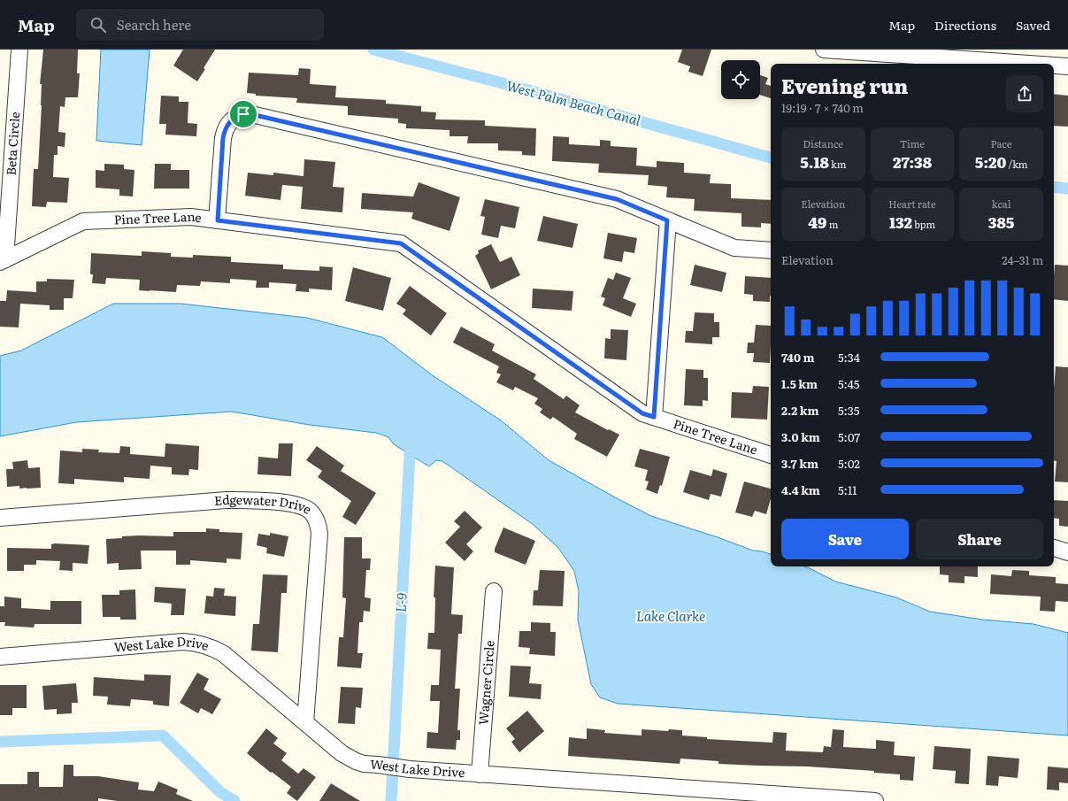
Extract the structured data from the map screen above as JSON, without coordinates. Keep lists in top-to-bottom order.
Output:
{
  "streets": {
    "street": [
      "Beta Circle",
      "Pine Tree Lane",
      "Edgewater Drive",
      "West Lake Drive",
      "Wagner Circle"
    ]
  },
  "crossings": [
    ["Beta Circle", "Pine Tree Lane"],
    ["Edgewater Drive", "West Lake Drive"],
    ["West Lake Drive", "Wagner Circle"]
  ],
  "water": ["West Palm Beach Canal", "L-9", "Lake Clarke"],
  "page": {
    "header": "Map",
    "search": "Search here",
    "nav": ["Map", "Directions", "Saved"],
    "heading": ["Evening run", "19:19 · 7 × 740 m"],
    "stats": [
      ["Distance", "5.18 km"],
      ["Time", "27:38"],
      ["Pace", "5:20 /km"],
      ["Elevation", "49 m"],
      ["Heart rate", "132 bpm"],
      ["kcal", "385"]
    ],
    "chart": ["Elevation", "24–31 m"],
    "list": [
      {
        "name": "740 m",
        "note": "5:34"
      },
      {
        "name": "1.5 km",
        "note": "5:45"
      },
      {
        "name": "2.2 km",
        "note": "5:35"
      },
      {
        "name": "3.0 km",
        "note": "5:07"
      },
      {
        "name": "3.7 km",
        "note": "5:02"
      },
      {
        "name": "4.4 km",
        "note": "5:11"
      }
    ],
    "buttons": ["Save", "Share"]
  }
}
